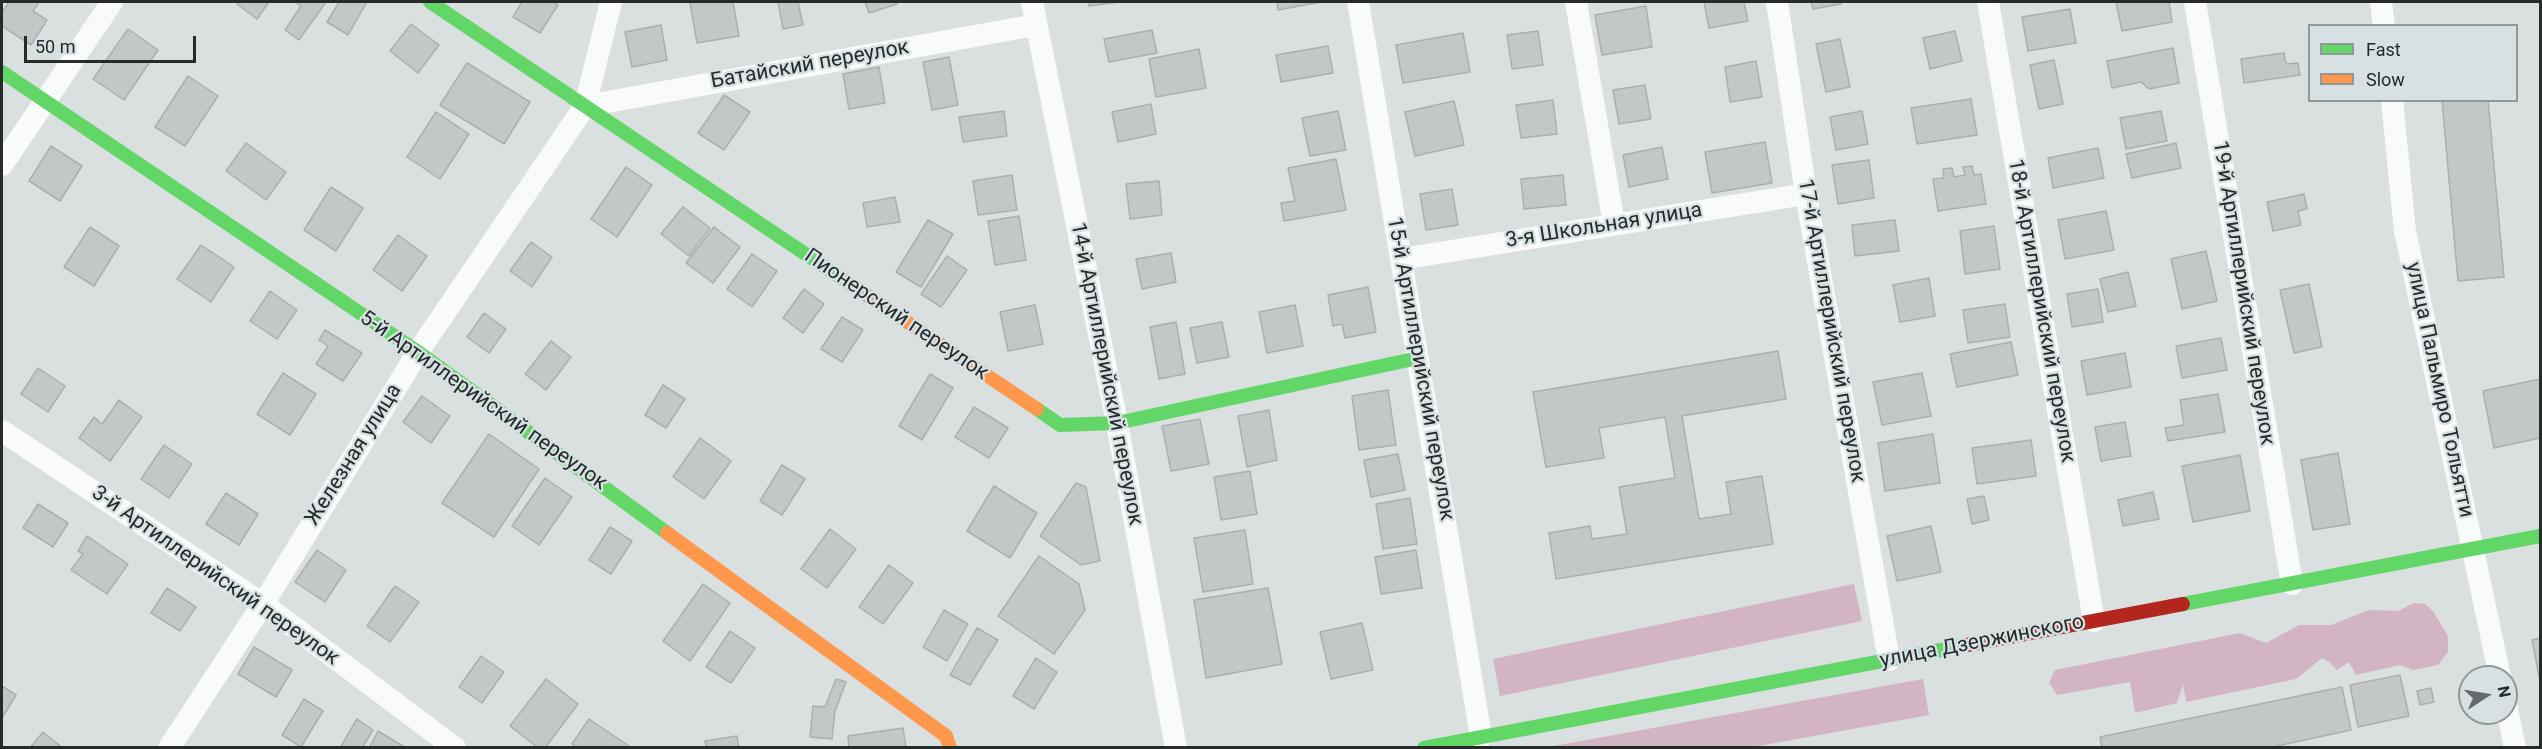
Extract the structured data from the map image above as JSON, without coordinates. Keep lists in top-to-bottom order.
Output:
{
  "streets": {
    "street": [
      "Батайский переулок",
      "3-я Школьная улица",
      "19-й Артиллерийский переулок",
      "18-й Артиллерийский переулок",
      "Пионерский переулок",
      "17-й Артиллерийский переулок",
      "15-й Артиллерийский переулок",
      "14-й Артиллерийский переулок",
      "улица Пальмиро Тольятти",
      "5-й Артиллерийский переулок",
      "Железная улица",
      "3-й Артиллерийский переулок",
      "улица Дзержинского"
    ]
  },
  "crossings": [
    ["Батайский переулок", "Пионерский переулок"],
    ["Батайский переулок", "14-й Артиллерийский переулок"],
    ["Батайский переулок", "Железная улица"],
    ["3-я Школьная улица", "17-й Артиллерийский переулок"],
    ["3-я Школьная улица", "15-й Артиллерийский переулок"],
    ["19-й Артиллерийский переулок", "улица Дзержинского"],
    ["18-й Артиллерийский переулок", "улица Дзержинского"],
    ["Пионерский переулок", "15-й Артиллерийский переулок"],
    ["Пионерский переулок", "14-й Артиллерийский переулок"],
    ["Пионерский переулок", "Железная улица"],
    ["17-й Артиллерийский переулок", "улица Дзержинского"],
    ["15-й Артиллерийский переулок", "улица Дзержинского"],
    ["улица Пальмиро Тольятти", "улица Дзержинского"],
    ["5-й Артиллерийский переулок", "Железная улица"],
    ["Железная улица", "3-й Артиллерийский переулок"]
  ],
  "legend": ["Fast", "Slow"],
  "scale_bar": "50 m",
  "north": "right"
}
